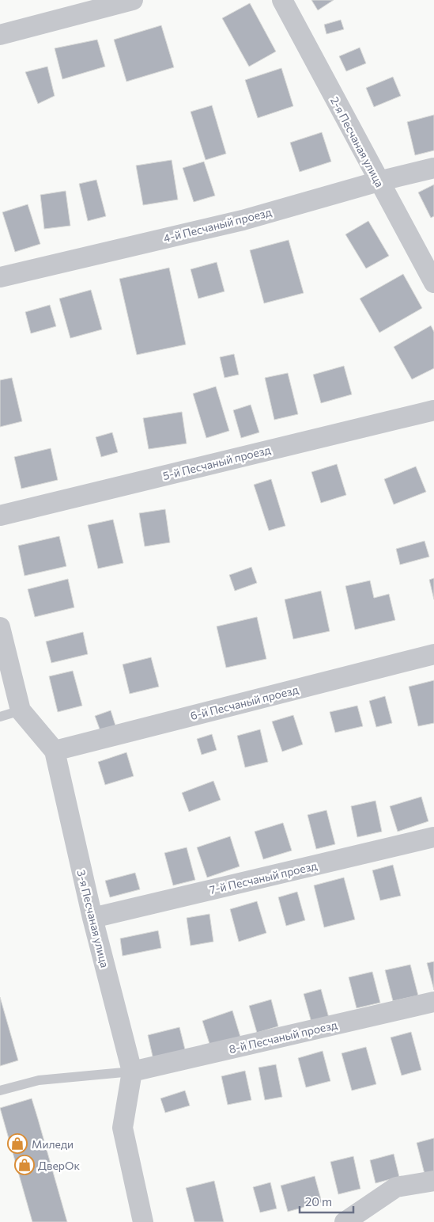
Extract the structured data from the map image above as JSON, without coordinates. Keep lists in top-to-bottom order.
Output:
{
  "streets": {
    "street": [
      "2-я Песчаная улица",
      "4-й Песчаный проезд",
      "5-й Песчаный проезд",
      "6-й Песчаный проезд",
      "7-й Песчаный проезд",
      "3-я Песчаная улица",
      "8-й Песчаный проезд"
    ]
  },
  "crossings": [
    ["2-я Песчаная улица", "4-й Песчаный проезд"],
    ["6-й Песчаный проезд", "3-я Песчаная улица"],
    ["7-й Песчаный проезд", "3-я Песчаная улица"],
    ["3-я Песчаная улица", "8-й Песчаный проезд"]
  ],
  "places": {
    "shop": ["Миледи", "ДверОк"]
  },
  "scale_bar": "20 m"
}
